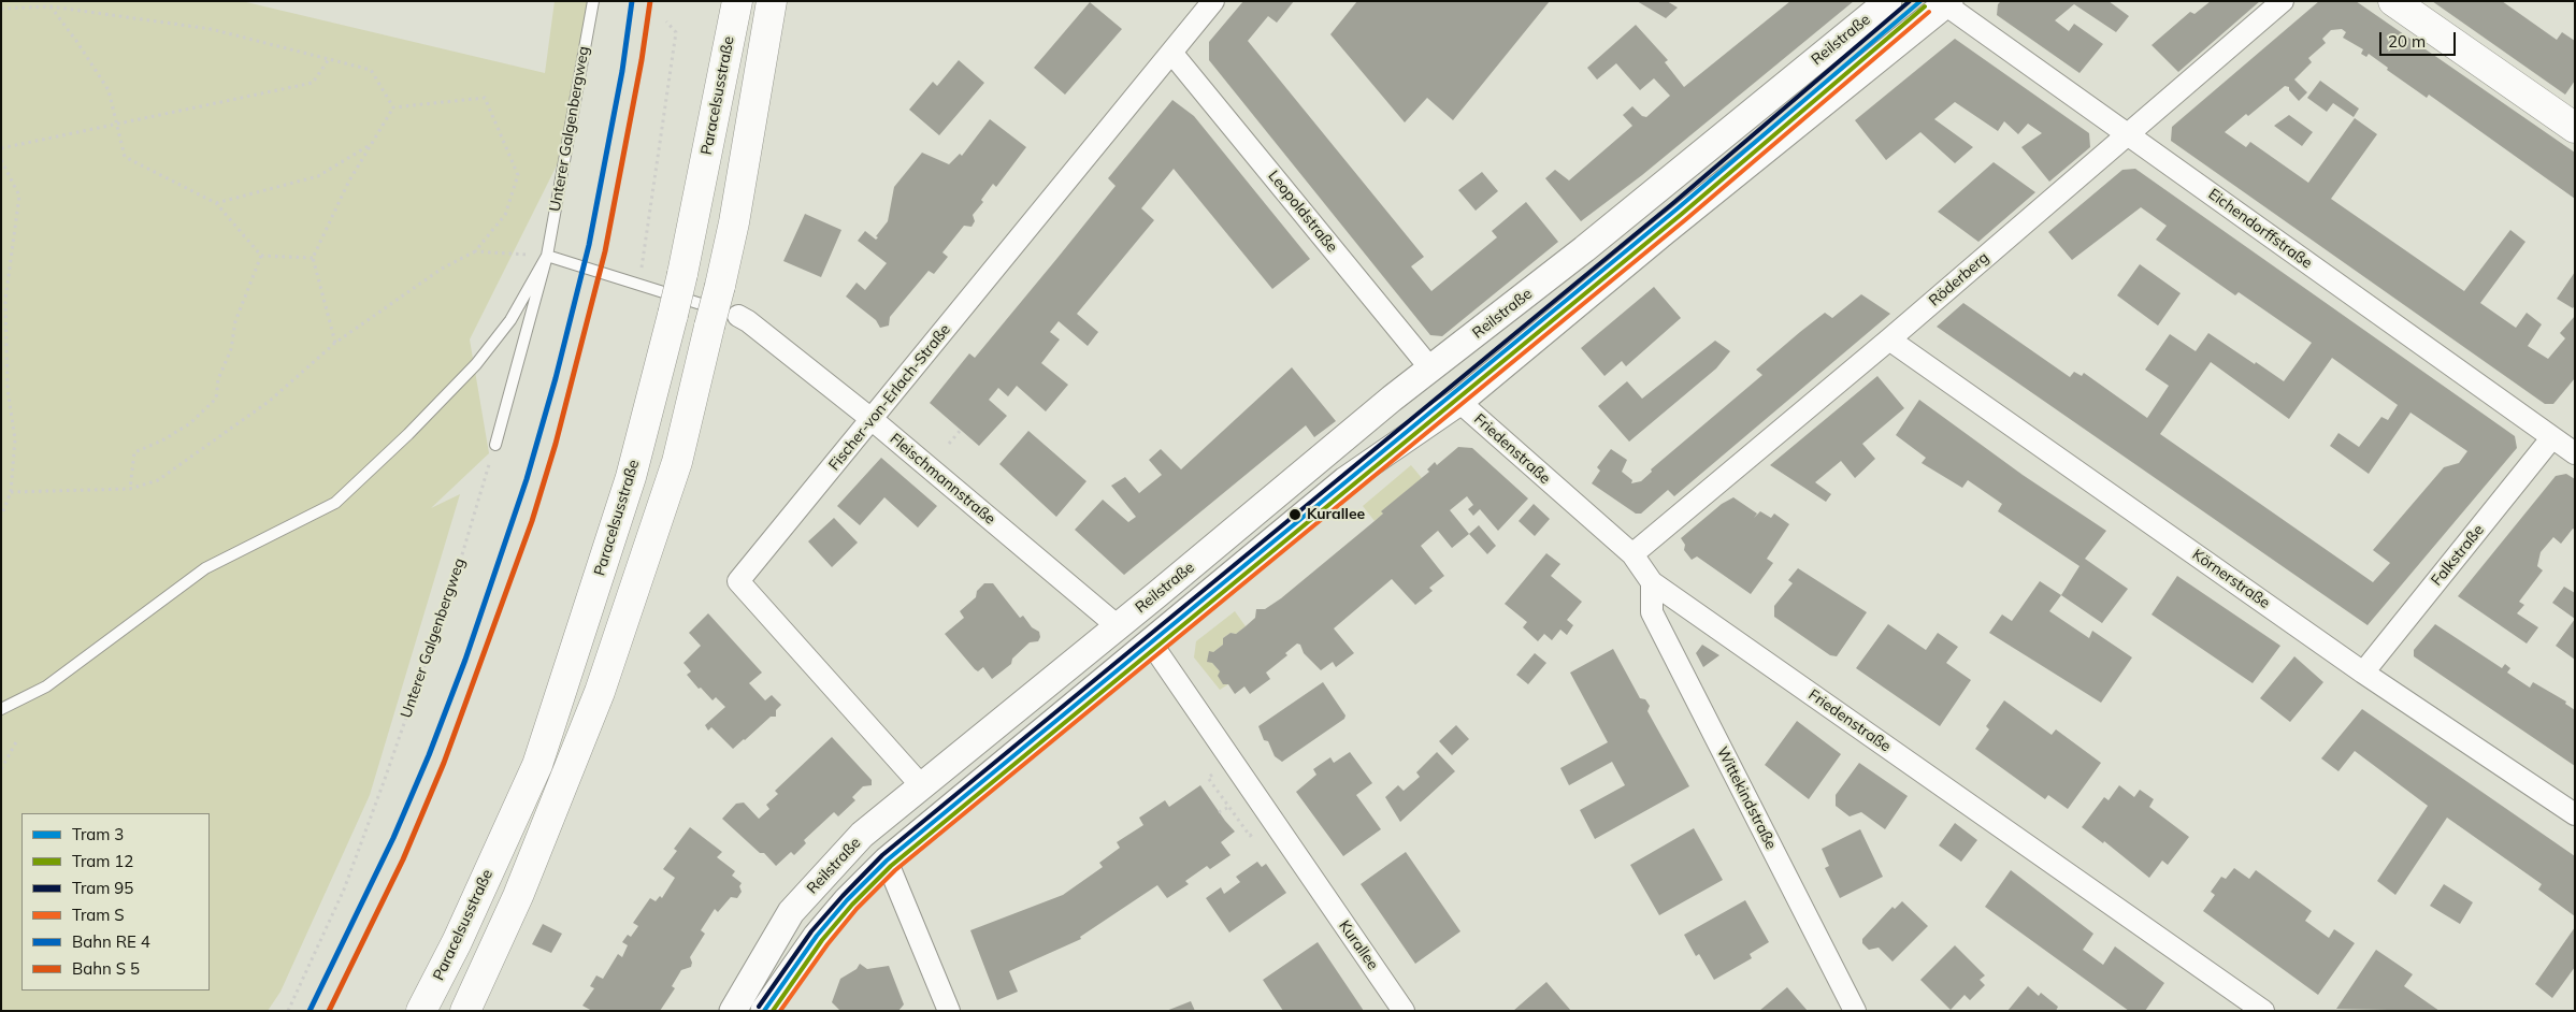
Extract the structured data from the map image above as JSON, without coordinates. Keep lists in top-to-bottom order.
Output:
{
  "streets": {
    "main road": ["Paracelsusstraße"],
    "street": [
      "Reilstraße",
      "Leopoldstraße",
      "Eichendorffstraße",
      "Röderberg",
      "Fischer-von-Erlach-Straße",
      "Friedenstraße",
      "Fleischmannstraße",
      "Falkstraße",
      "Körnerstraße",
      "Wittekindstraße",
      "Kurallee"
    ],
    "lane": ["Unterer Galgenbergweg"]
  },
  "crossings": [
    ["Reilstraße", "Leopoldstraße"],
    ["Reilstraße", "Fischer-von-Erlach-Straße"],
    ["Reilstraße", "Fleischmannstraße"],
    ["Reilstraße", "Kurallee"],
    ["Leopoldstraße", "Fischer-von-Erlach-Straße"],
    ["Eichendorffstraße", "Röderberg"],
    ["Eichendorffstraße", "Falkstraße"],
    ["Röderberg", "Friedenstraße"],
    ["Röderberg", "Körnerstraße"],
    ["Fischer-von-Erlach-Straße", "Fleischmannstraße"],
    ["Friedenstraße", "Wittekindstraße"],
    ["Falkstraße", "Körnerstraße"]
  ],
  "places": ["Kurallee"],
  "lines": [
    "tram line 3",
    "tram line 95",
    "tram line 12",
    "tram line S"
  ],
  "legend": [
    "Tram 3",
    "Tram 12",
    "Tram 95",
    "Tram S",
    "Bahn RE 4",
    "Bahn S 5"
  ],
  "scale_bar": "20 m"
}
